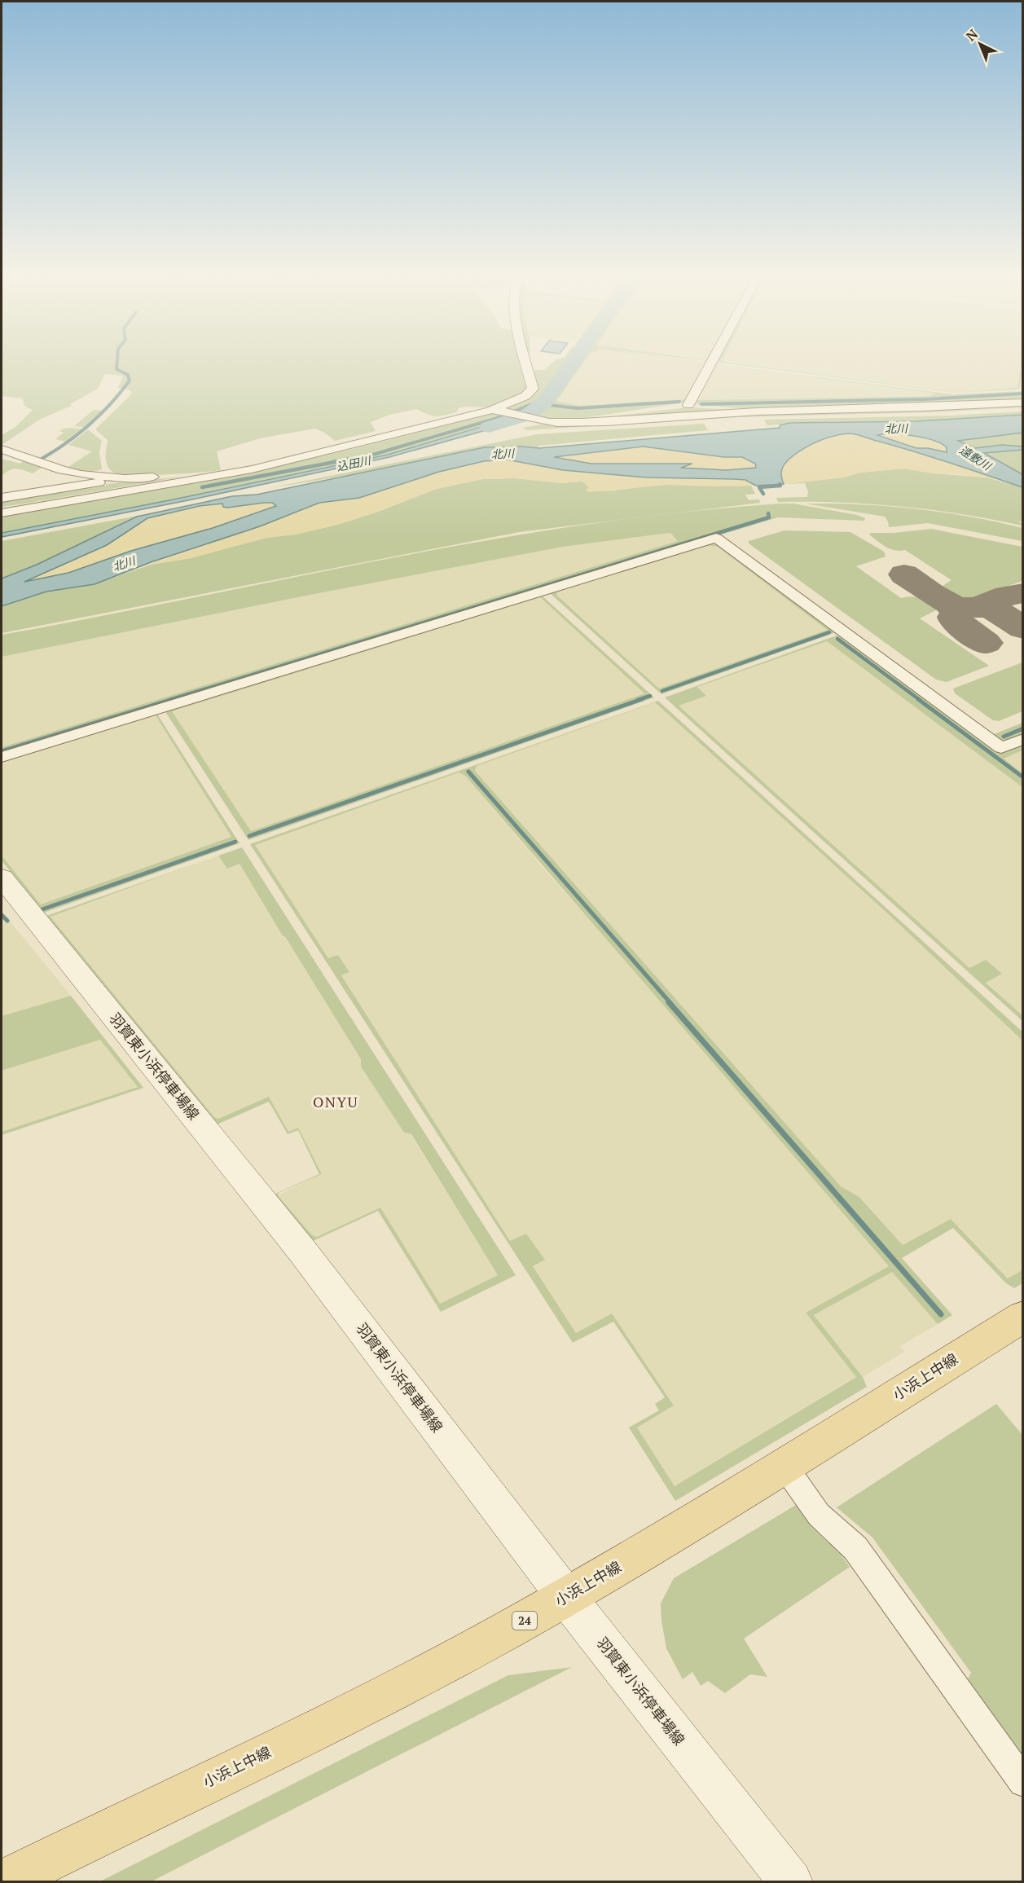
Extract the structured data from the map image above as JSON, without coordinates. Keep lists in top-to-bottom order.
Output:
{
  "streets": {
    "main road": ["羽賀東小浜停車場線", "小浜上中線", "24"]
  },
  "crossings": [
    ["羽賀東小浜停車場線", "小浜上中線"]
  ],
  "districts": ["ONYU"],
  "water": ["北川", "遠敷川", "込田川"],
  "north": "top left"
}
